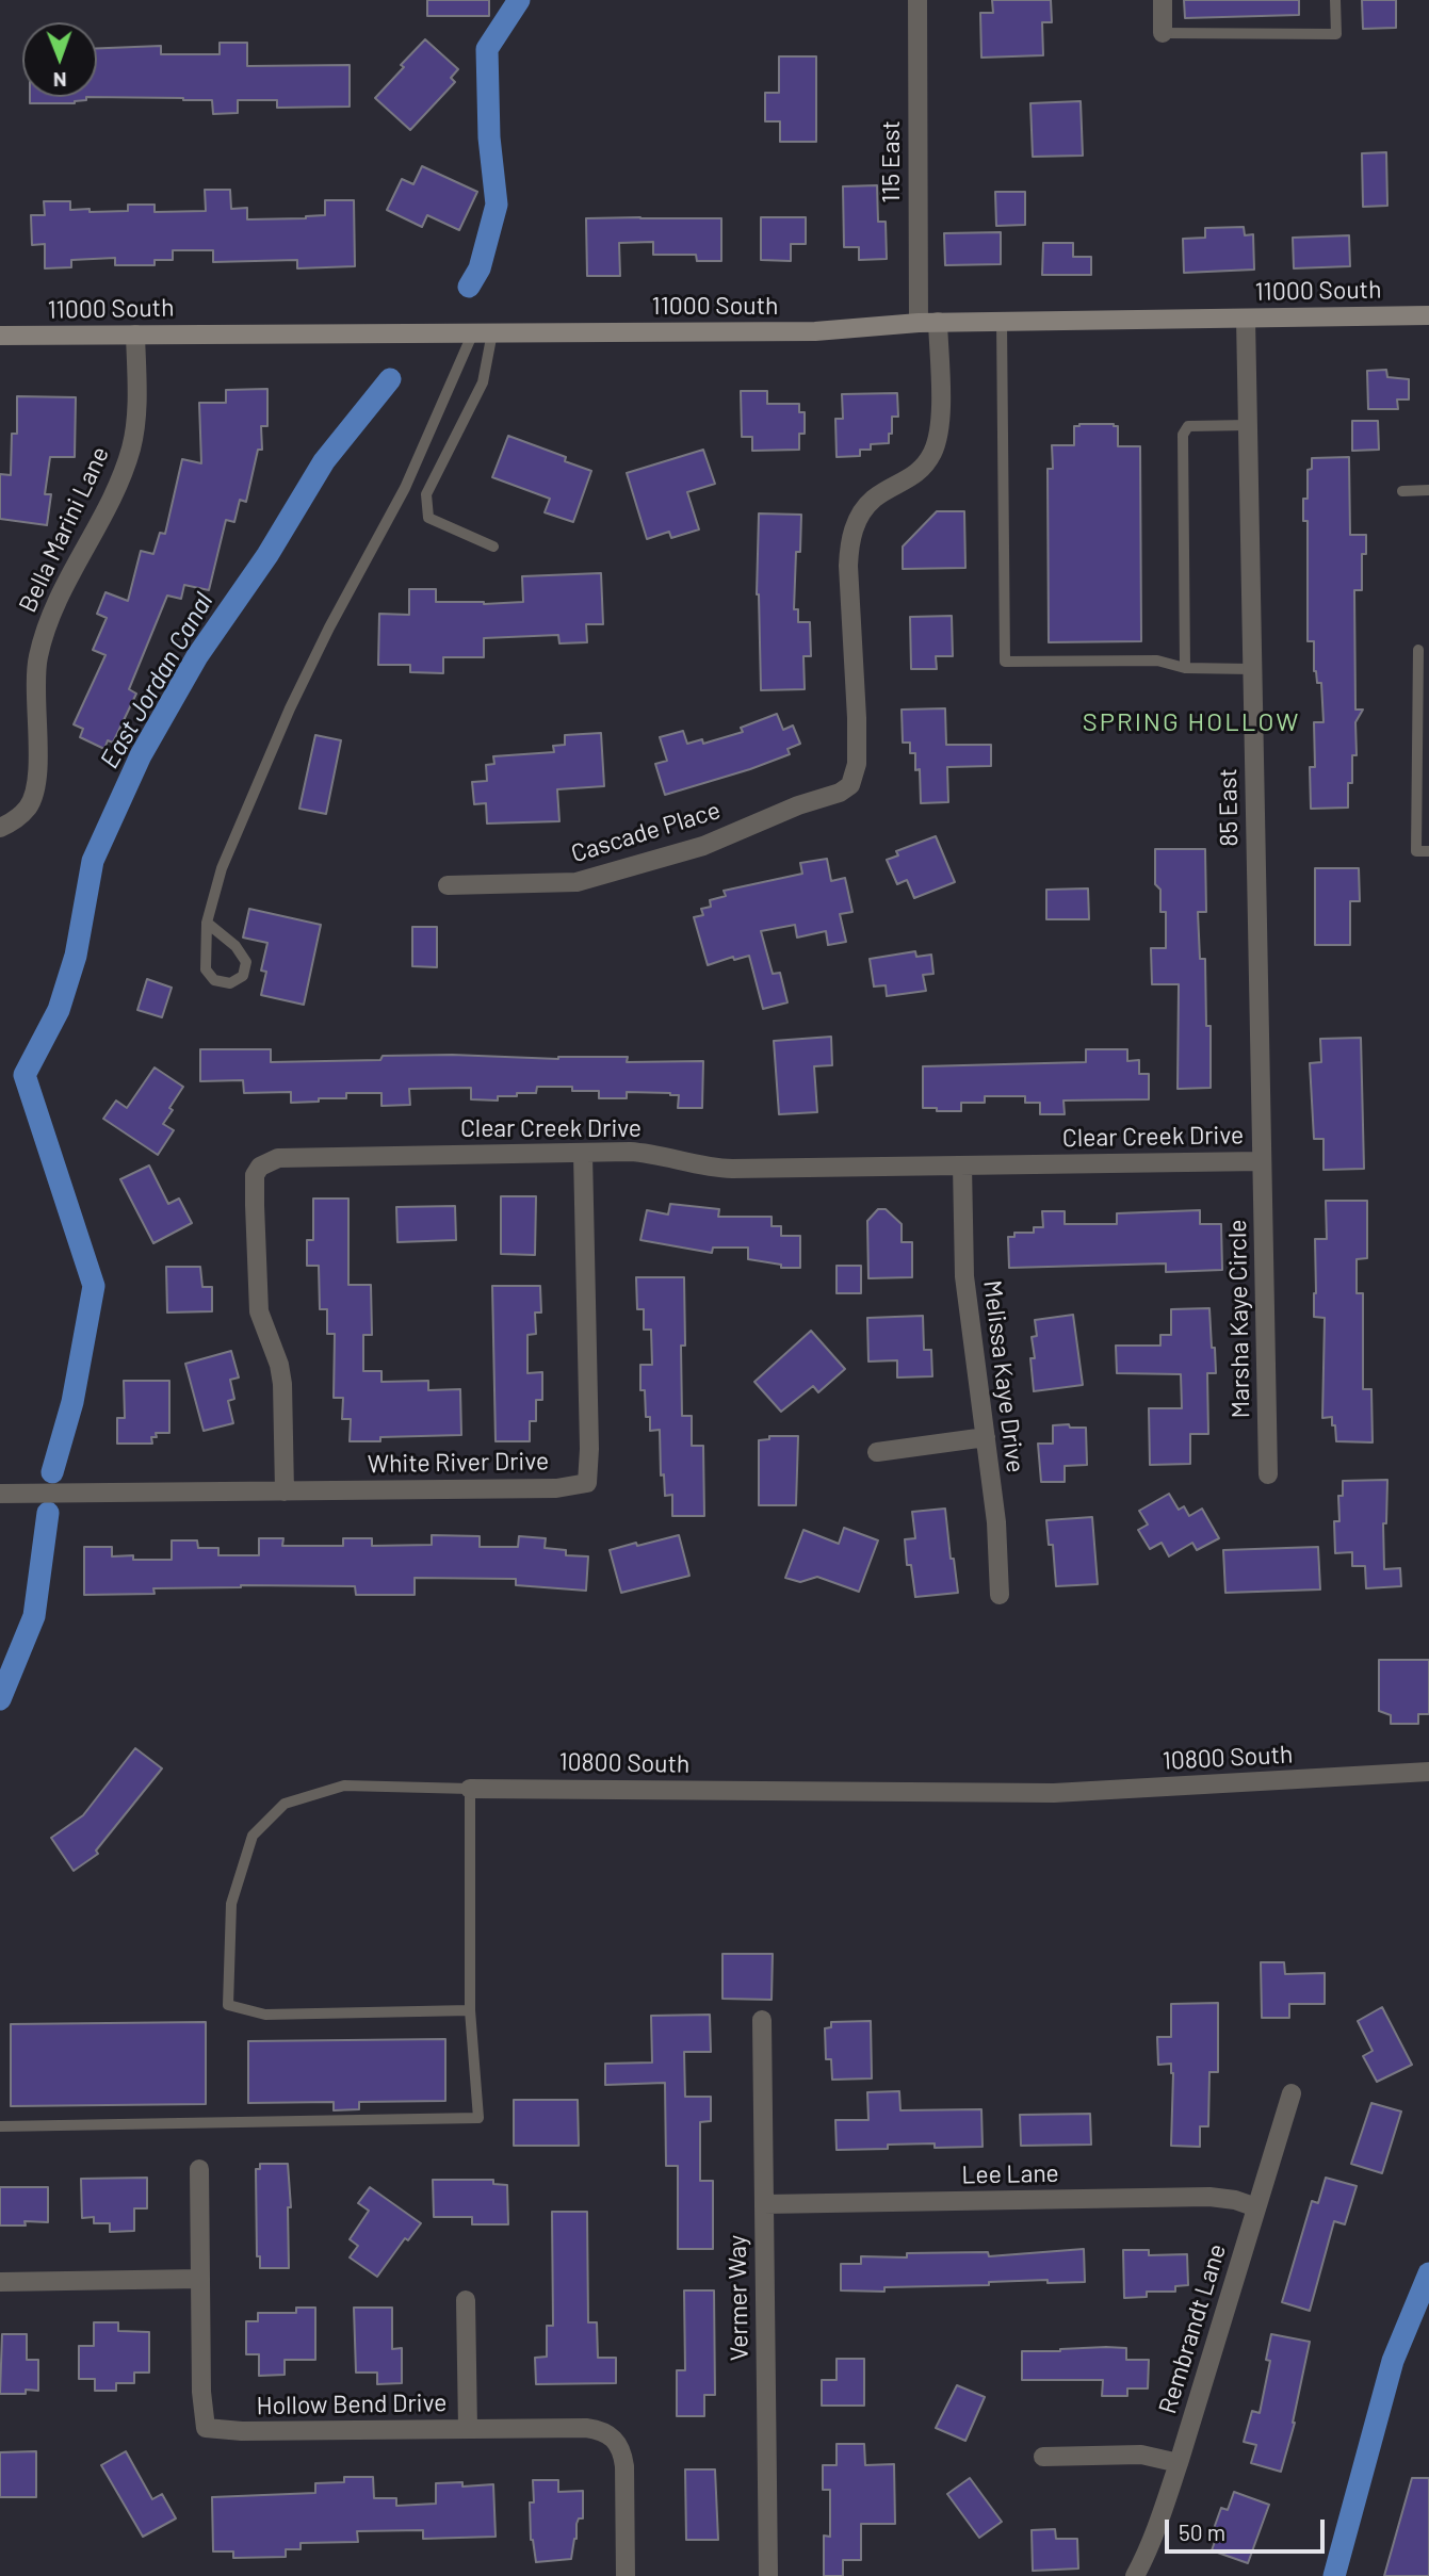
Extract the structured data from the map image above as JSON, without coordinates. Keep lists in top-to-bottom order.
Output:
{
  "streets": {
    "street": [
      "115 East",
      "11000 South",
      "Bella Marini Lane",
      "85 East",
      "Cascade Place",
      "Clear Creek Drive",
      "Marsha Kaye Circle",
      "Melissa Kaye Drive",
      "White River Drive",
      "10800 South",
      "Lee Lane",
      "Vermer Way",
      "Rembrandt Lane",
      "Hollow Bend Drive"
    ]
  },
  "crossings": [
    ["115 East", "11000 South"],
    ["115 East", "Cascade Place"],
    ["11000 South", "Bella Marini Lane"],
    ["11000 South", "85 East"],
    ["85 East", "Clear Creek Drive"],
    ["85 East", "Marsha Kaye Circle"],
    ["Clear Creek Drive", "Marsha Kaye Circle"],
    ["Clear Creek Drive", "Melissa Kaye Drive"],
    ["Clear Creek Drive", "White River Drive"],
    ["Lee Lane", "Vermer Way"],
    ["Lee Lane", "Rembrandt Lane"]
  ],
  "districts": ["SPRING HOLLOW"],
  "water": ["East Jordan Canal"],
  "scale_bar": "50 m",
  "north": "bottom"
}
